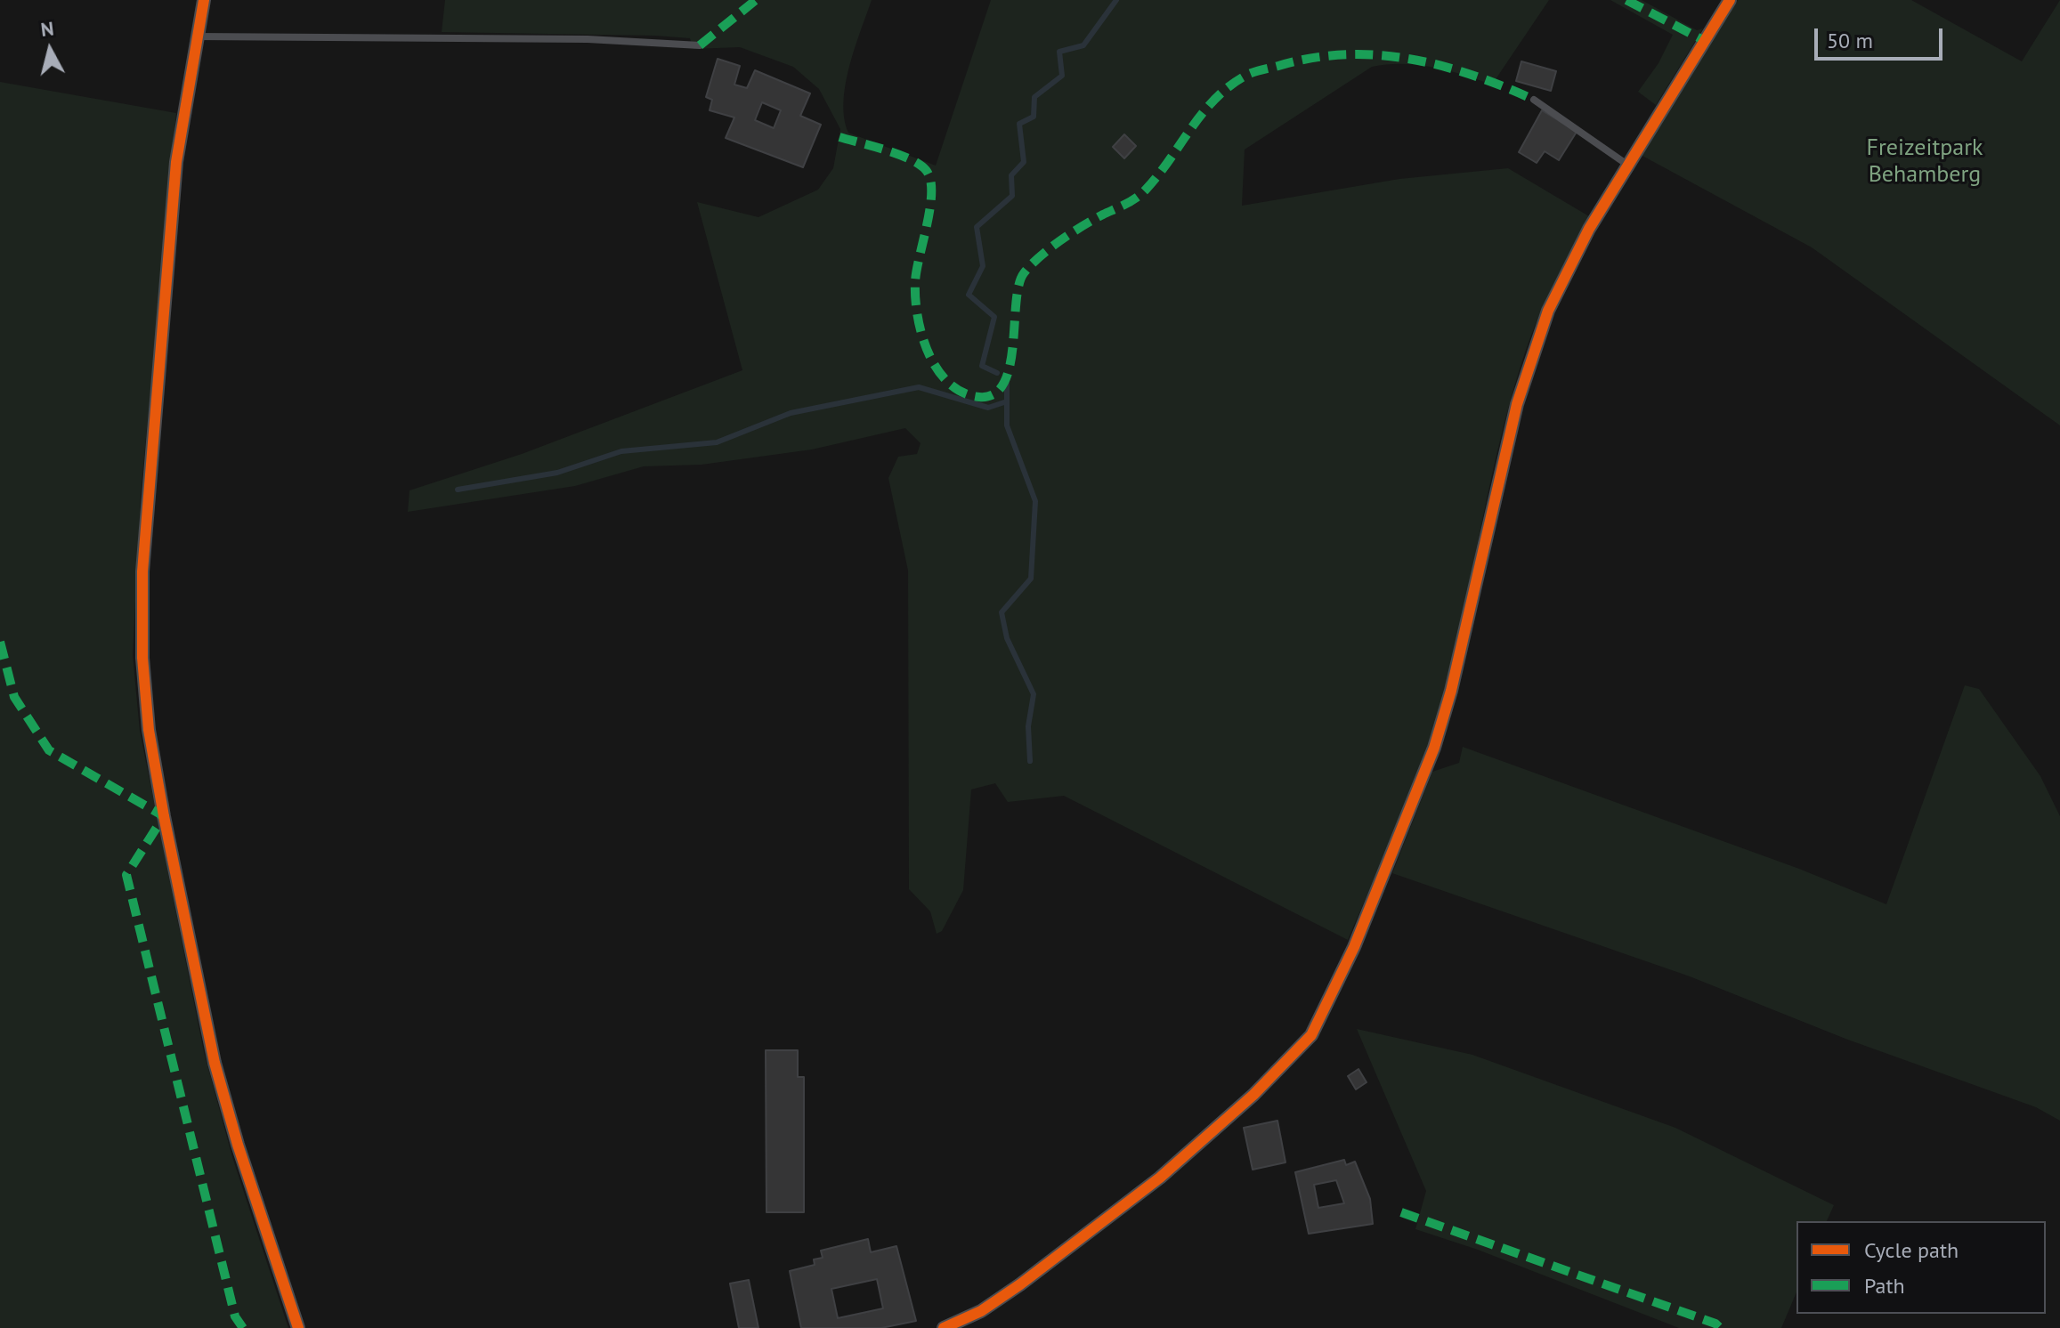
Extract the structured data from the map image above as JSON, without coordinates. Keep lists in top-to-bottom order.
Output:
{
  "parks": ["Freizeitpark Behamberg"],
  "legend": ["Cycle path", "Path"],
  "scale_bar": "50 m",
  "north": "top"
}
